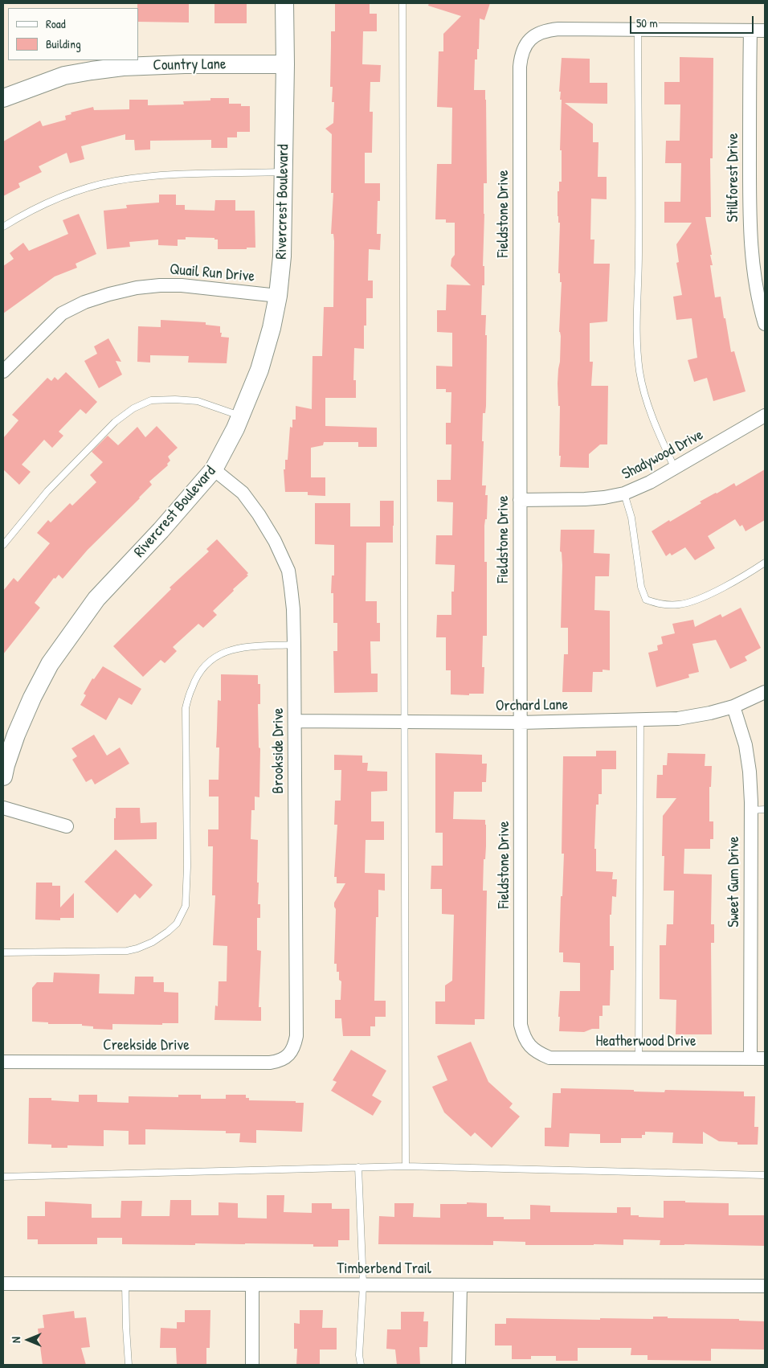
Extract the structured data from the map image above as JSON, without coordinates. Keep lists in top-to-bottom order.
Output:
{
  "streets": {
    "street": [
      "Country Lane",
      "Stillforest Drive",
      "Rivercrest Boulevard",
      "Fieldstone Drive",
      "Quail Run Drive",
      "Shadywood Drive",
      "Orchard Lane",
      "Brookside Drive",
      "Sweet Gum Drive",
      "Heatherwood Drive",
      "Creekside Drive",
      "Timberbend Trail"
    ]
  },
  "crossings": [
    ["Country Lane", "Rivercrest Boulevard"],
    ["Rivercrest Boulevard", "Quail Run Drive"],
    ["Rivercrest Boulevard", "Brookside Drive"],
    ["Fieldstone Drive", "Shadywood Drive"],
    ["Fieldstone Drive", "Orchard Lane"],
    ["Fieldstone Drive", "Heatherwood Drive"],
    ["Orchard Lane", "Brookside Drive"],
    ["Orchard Lane", "Sweet Gum Drive"],
    ["Brookside Drive", "Creekside Drive"],
    ["Sweet Gum Drive", "Heatherwood Drive"]
  ],
  "legend": ["Road", "Building"],
  "scale_bar": "50 m",
  "north": "left"
}
